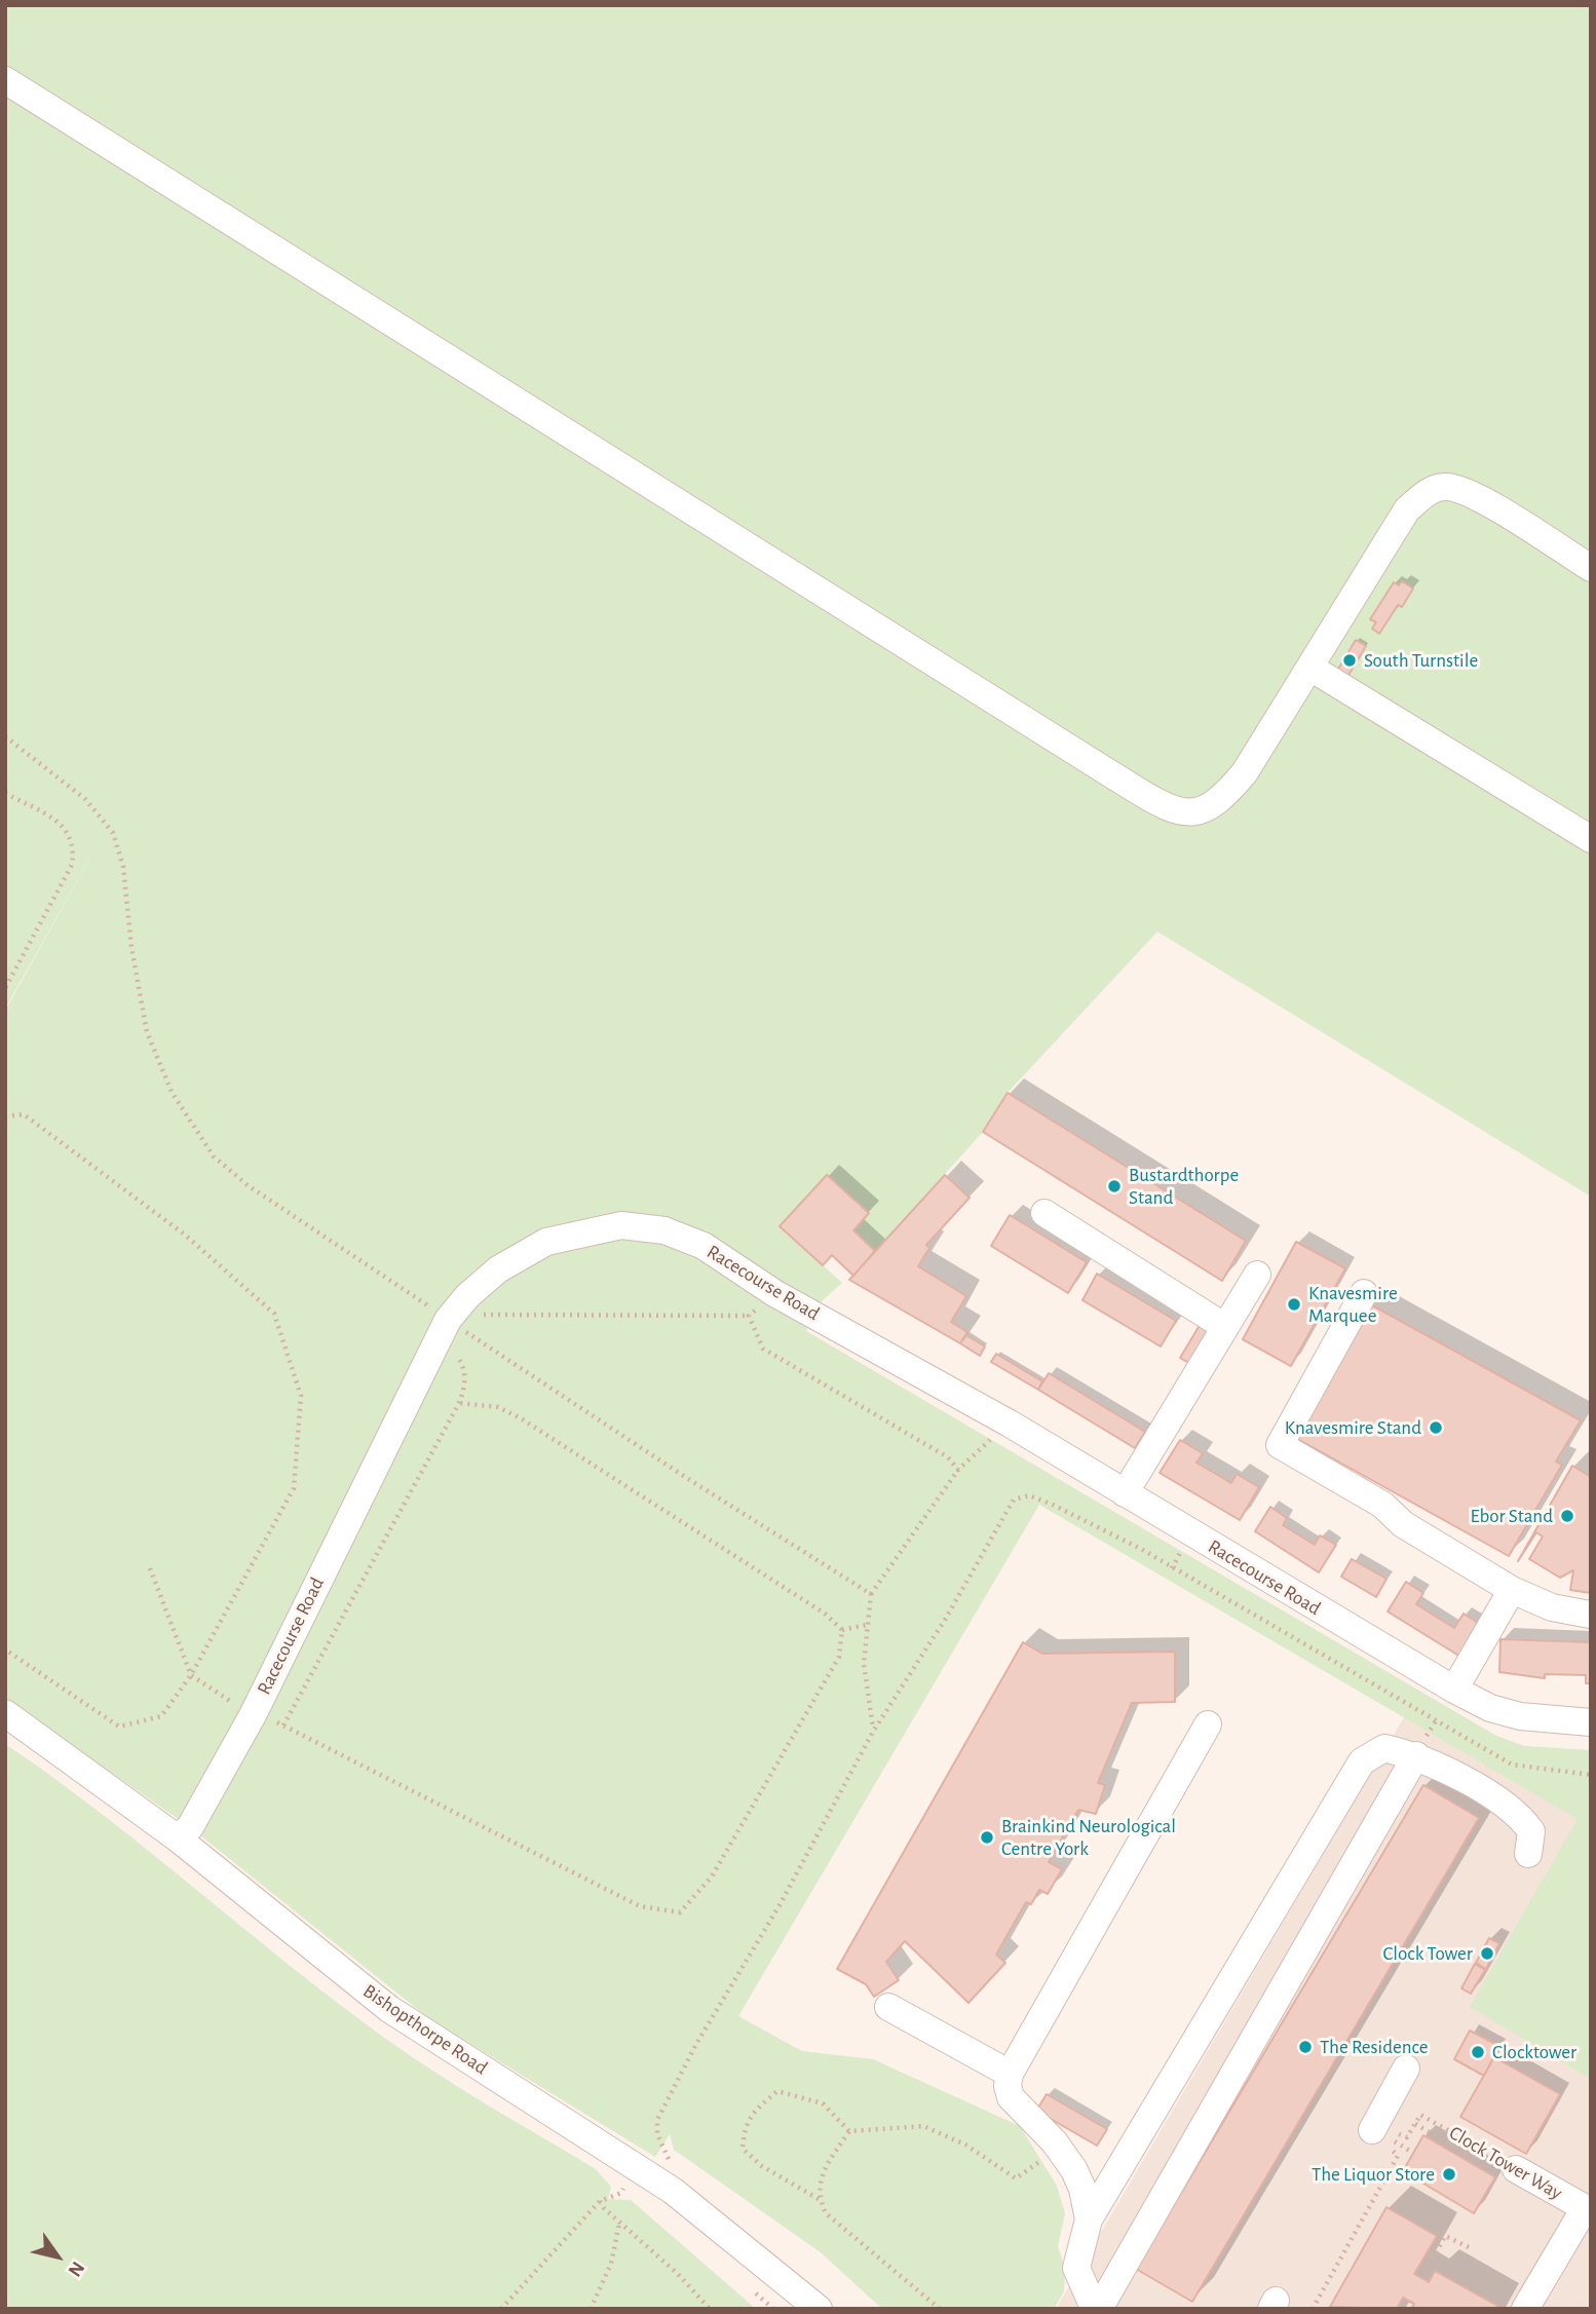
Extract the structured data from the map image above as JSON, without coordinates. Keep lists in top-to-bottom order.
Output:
{
  "streets": {
    "street": ["Racecourse Road", "Bishopthorpe Road", "Clock Tower Way"]
  },
  "crossings": [
    ["Racecourse Road", "Bishopthorpe Road"]
  ],
  "places": [
    "South Turnstile",
    "Bustardthorpe Stand",
    "Knavesmire Marquee",
    "Knavesmire Stand",
    "Ebor Stand",
    "Brainkind Neurological Centre York",
    "Clock Tower",
    "The Residence",
    "Clocktower",
    "The Liquor Store"
  ],
  "north": "bottom right"
}
